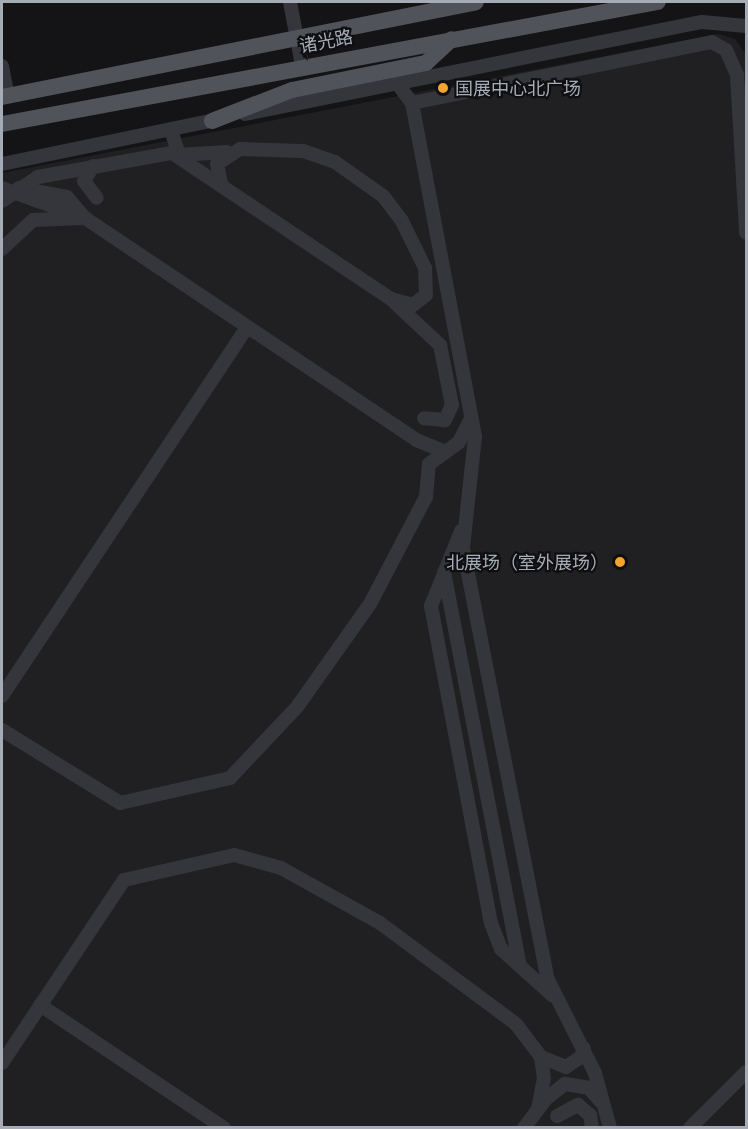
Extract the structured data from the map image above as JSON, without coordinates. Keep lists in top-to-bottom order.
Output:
{
  "streets": {
    "main road": ["诸光路"]
  },
  "places": ["国展中心北广场", "北展场（室外展场）"]
}
